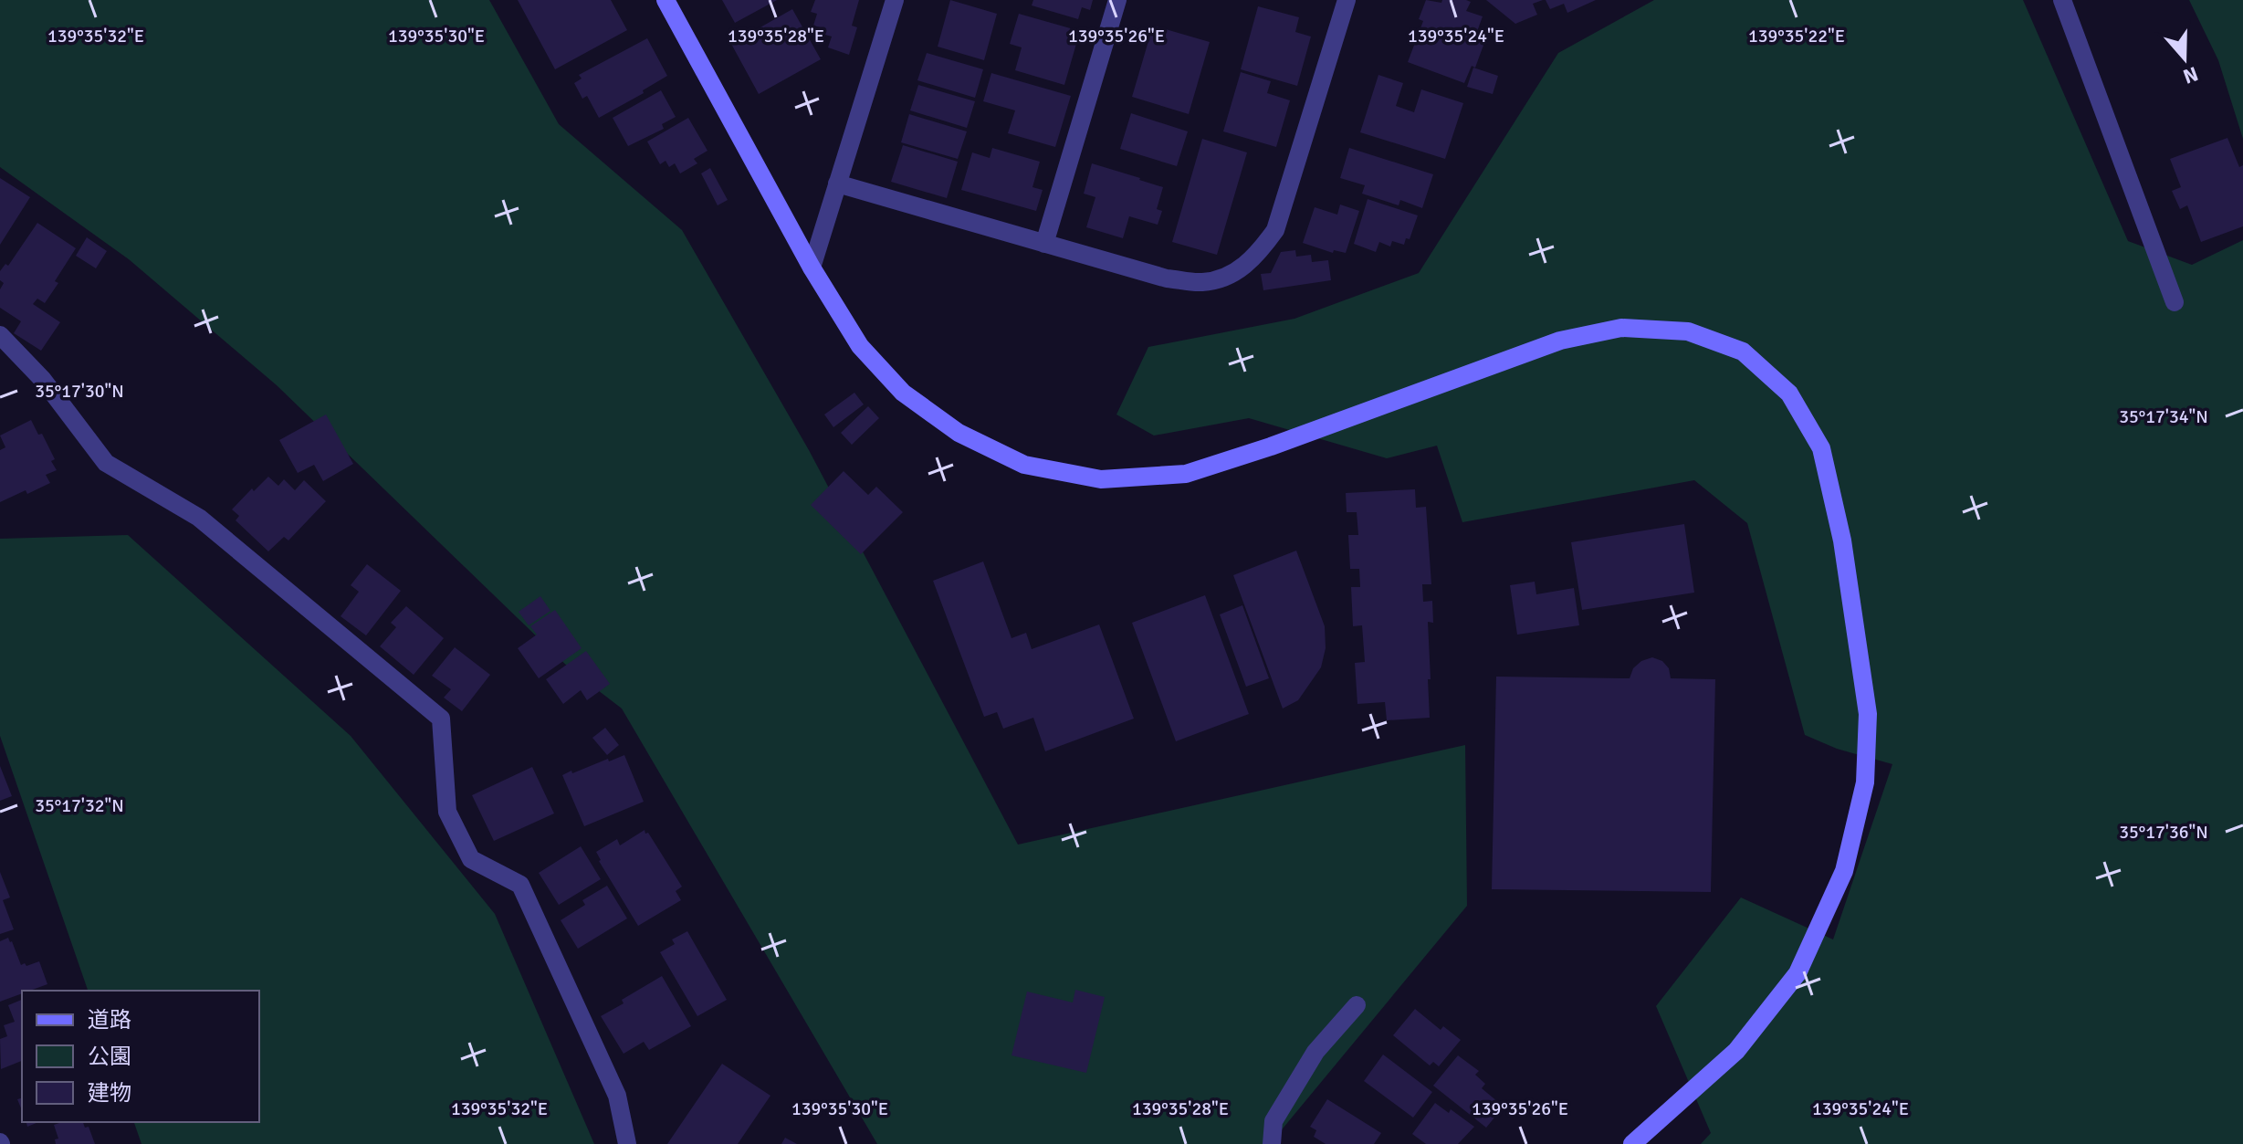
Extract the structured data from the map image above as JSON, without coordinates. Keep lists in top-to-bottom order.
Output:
{
  "legend": ["道路", "公園", "建物"],
  "north": "bottom",
  "coordinates": [
    "139°35'30\"E",
    "139°35'26\"E",
    "139°35'24\"E",
    "139°35'22\"E",
    "139°35'32\"E",
    "139°35'28\"E",
    "35°17'30\"N",
    "35°17'34\"N",
    "35°17'32\"N",
    "35°17'36\"N"
  ]
}
